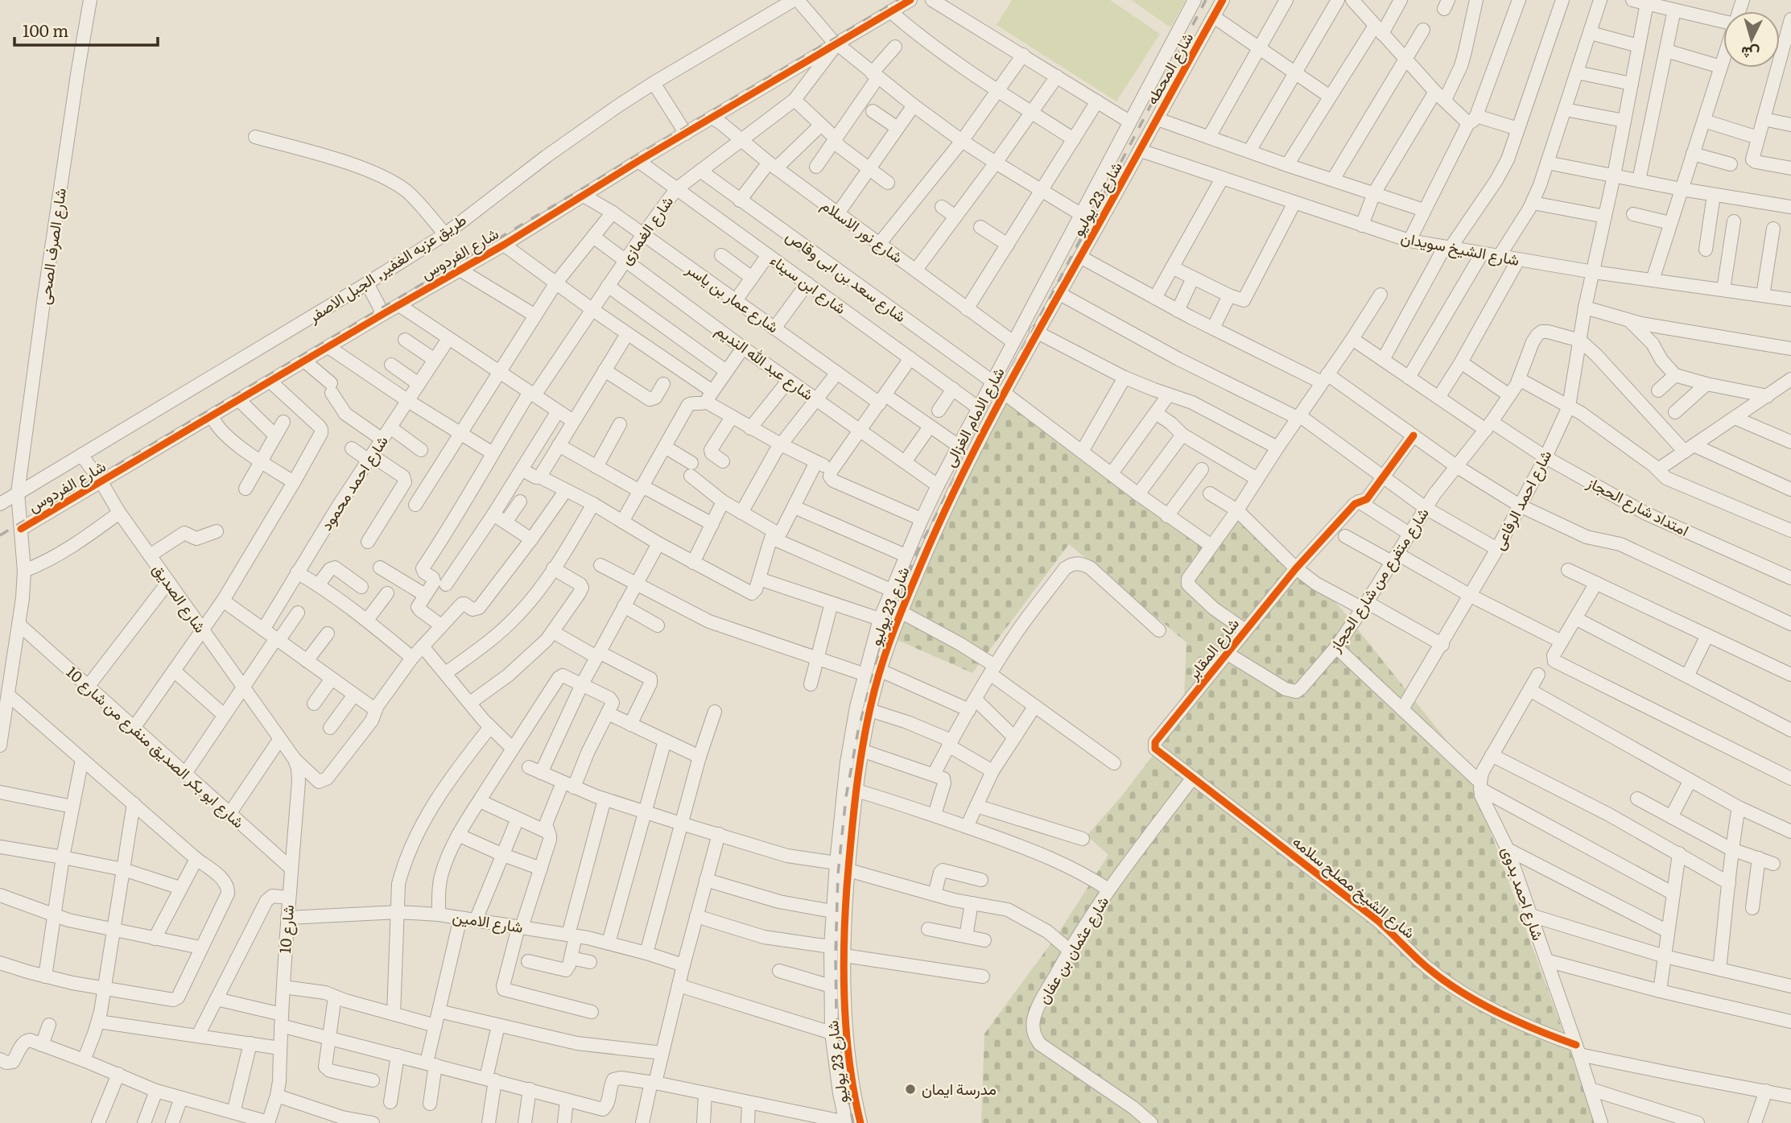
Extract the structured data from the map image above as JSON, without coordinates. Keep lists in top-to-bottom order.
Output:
{
  "streets": {
    "street": [
      "شارع المحطه",
      "شارع 23 يوليو",
      "شارع الغمازى",
      "شارع نور الاسلام",
      "شارع الصرف الصحى",
      "شارع الشيخ سويدان",
      "شارع الفردوس",
      "طريق عزبه الغفير, الجبل الاصفر",
      "شارع سعد بن ابى وقاص",
      "شارع ابن سيناء",
      "شارع عمار بن ياسر",
      "شارع عبد الله النديم",
      "شارع الامام الغزالى",
      "شارع احمد محمود",
      "شارع احمد الرفاعى",
      "امتداد شارع الحجاز",
      "شارع متفرع من شارع الحجاز",
      "شارع الصديق",
      "شارع المقابر",
      "شارع ابو بكر الصديق منفرع من شارع 10",
      "شارع الشيخ مصلح سلامه",
      "شارع احمد بدوى",
      "شارع الامين",
      "شارع 10",
      "شارع عثمان بن عفان"
    ]
  },
  "crossings": [
    ["شارع المحطه", "شارع 23 يوليو"],
    ["شارع المحطه", "شارع الشيخ سويدان"],
    ["شارع 23 يوليو", "شارع الشيخ سويدان"],
    ["شارع الغمازى", "شارع نور الاسلام"],
    ["شارع الغمازى", "شارع الفردوس"],
    ["شارع الغمازى", "شارع سعد بن ابى وقاص"],
    ["شارع الغمازى", "شارع ابن سيناء"],
    ["شارع الغمازى", "شارع عمار بن ياسر"],
    ["شارع الغمازى", "شارع عبد الله النديم"],
    ["شارع نور الاسلام", "شارع الفردوس"],
    ["شارع نور الاسلام", "شارع الامام الغزالى"],
    ["شارع الصرف الصحى", "شارع الفردوس"],
    ["شارع الصرف الصحى", "طريق عزبه الغفير, الجبل الاصفر"],
    ["شارع الصرف الصحى", "شارع ابو بكر الصديق منفرع من شارع 10"],
    ["شارع الشيخ سويدان", "شارع احمد الرفاعى"],
    ["شارع الفردوس", "شارع ابن سيناء"],
    ["شارع الفردوس", "شارع عمار بن ياسر"],
    ["شارع الفردوس", "شارع الصديق"],
    ["طريق عزبه الغفير, الجبل الاصفر", "شارع الصديق"],
    ["شارع سعد بن ابى وقاص", "شارع الامام الغزالى"],
    ["شارع ابن سيناء", "شارع الامام الغزالى"],
    ["شارع عمار بن ياسر", "شارع الامام الغزالى"],
    ["شارع عبد الله النديم", "شارع الامام الغزالى"],
    ["شارع احمد الرفاعى", "امتداد شارع الحجاز"],
    ["شارع احمد الرفاعى", "شارع متفرع من شارع الحجاز"],
    ["امتداد شارع الحجاز", "شارع متفرع من شارع الحجاز"],
    ["امتداد شارع الحجاز", "شارع المقابر"],
    ["شارع متفرع من شارع الحجاز", "شارع المقابر"],
    ["شارع المقابر", "شارع الشيخ مصلح سلامه"],
    ["شارع ابو بكر الصديق منفرع من شارع 10", "شارع 10"],
    ["شارع الشيخ مصلح سلامه", "شارع احمد بدوى"],
    ["شارع الشيخ مصلح سلامه", "شارع عثمان بن عفان"],
    ["شارع الامين", "شارع 10"]
  ],
  "places": ["مدرسة ايمان"],
  "scale_bar": "100 m",
  "north": "bottom"
}
